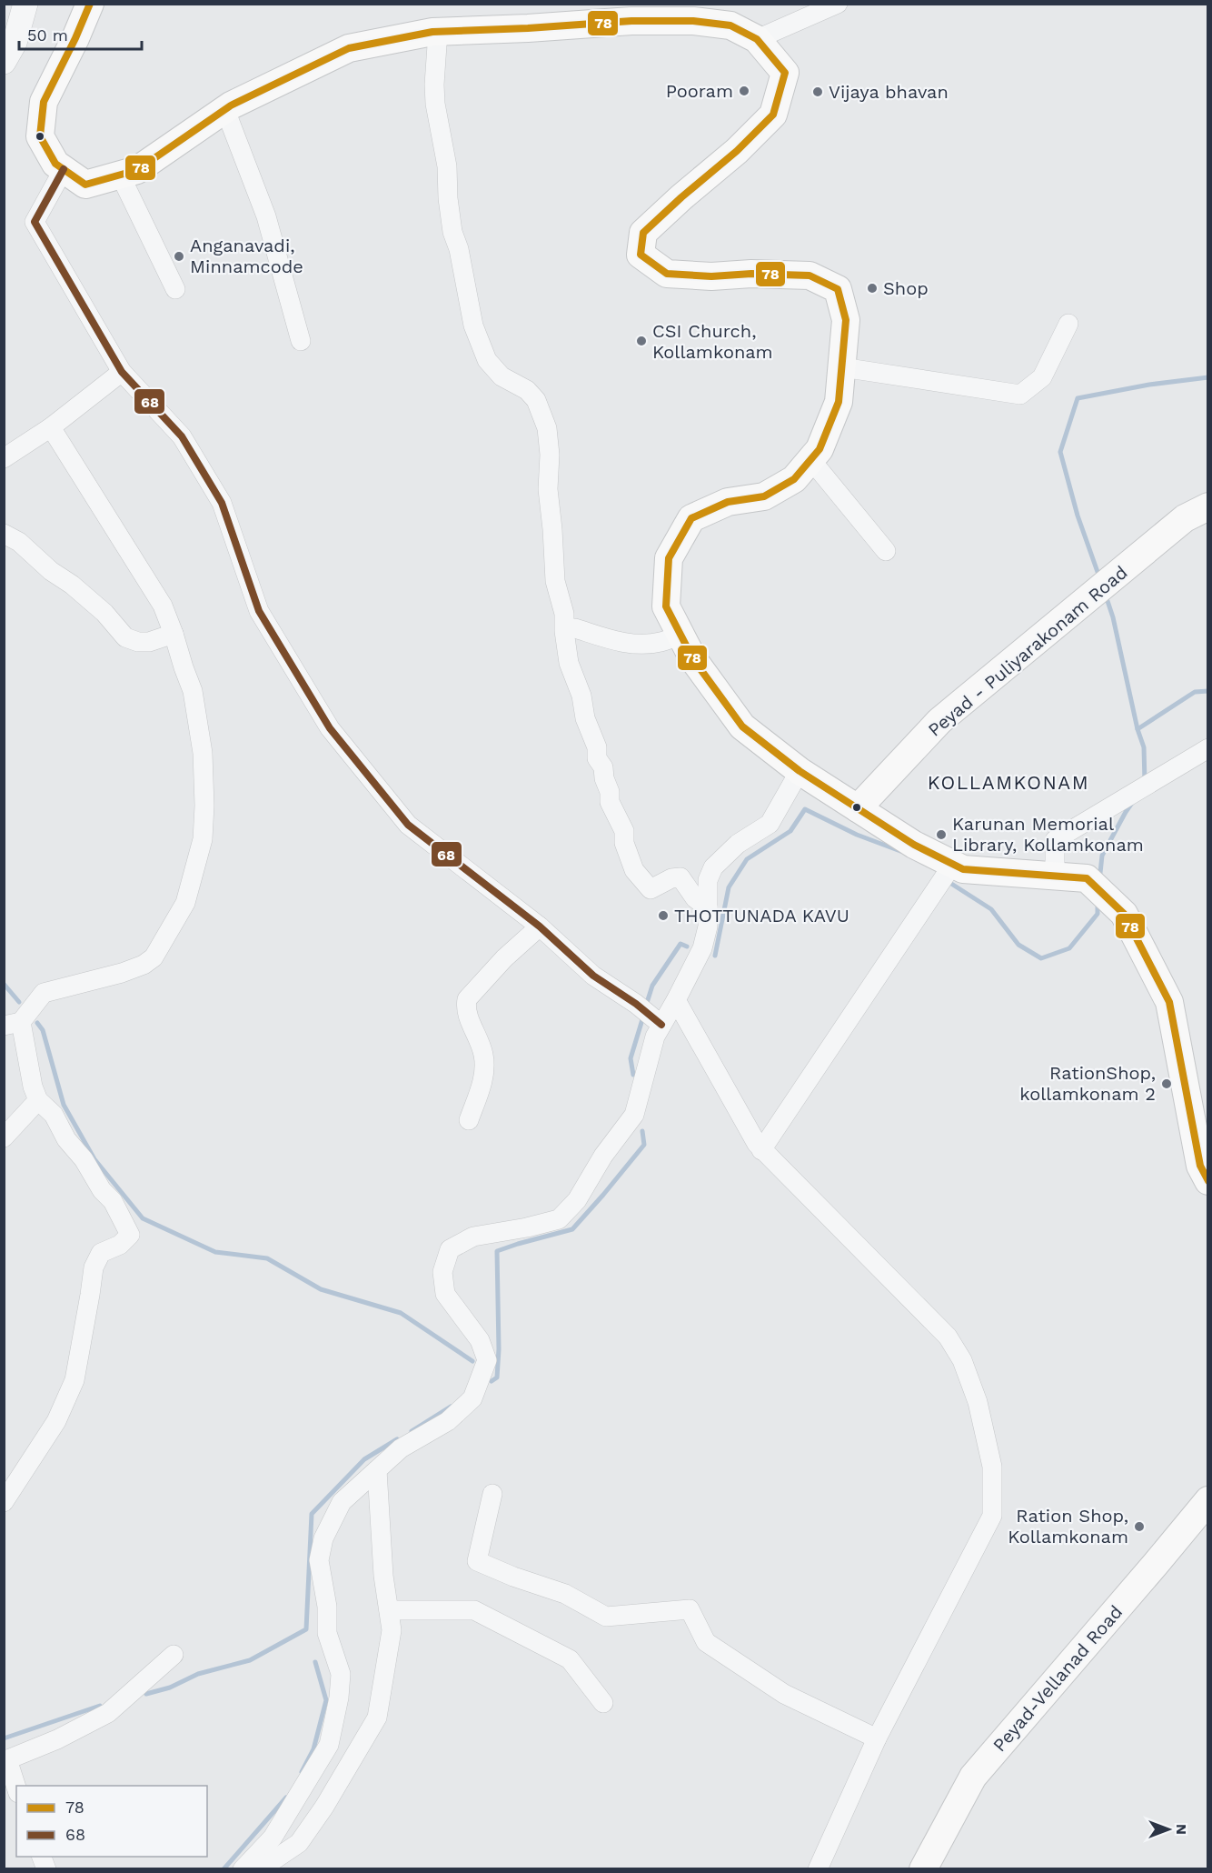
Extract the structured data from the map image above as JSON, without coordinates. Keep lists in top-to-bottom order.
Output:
{
  "streets": {
    "main road": ["Peyad - Puliyarakonam Road", "Peyad-Vellanad Road"]
  },
  "districts": ["KOLLAMKONAM"],
  "places": [
    "Pooram",
    "Vijaya bhavan",
    "Anganavadi, Minnamcode",
    "Shop",
    "CSI Church, Kollamkonam",
    "Karunan Memorial Library, Kollamkonam",
    "THOTTUNADA KAVU",
    "RationShop, kollamkonam 2",
    "Ration Shop, Kollamkonam"
  ],
  "lines": ["transit line 78", "transit line 68"],
  "legend": ["78", "68"],
  "scale_bar": "50 m",
  "north": "right"
}
